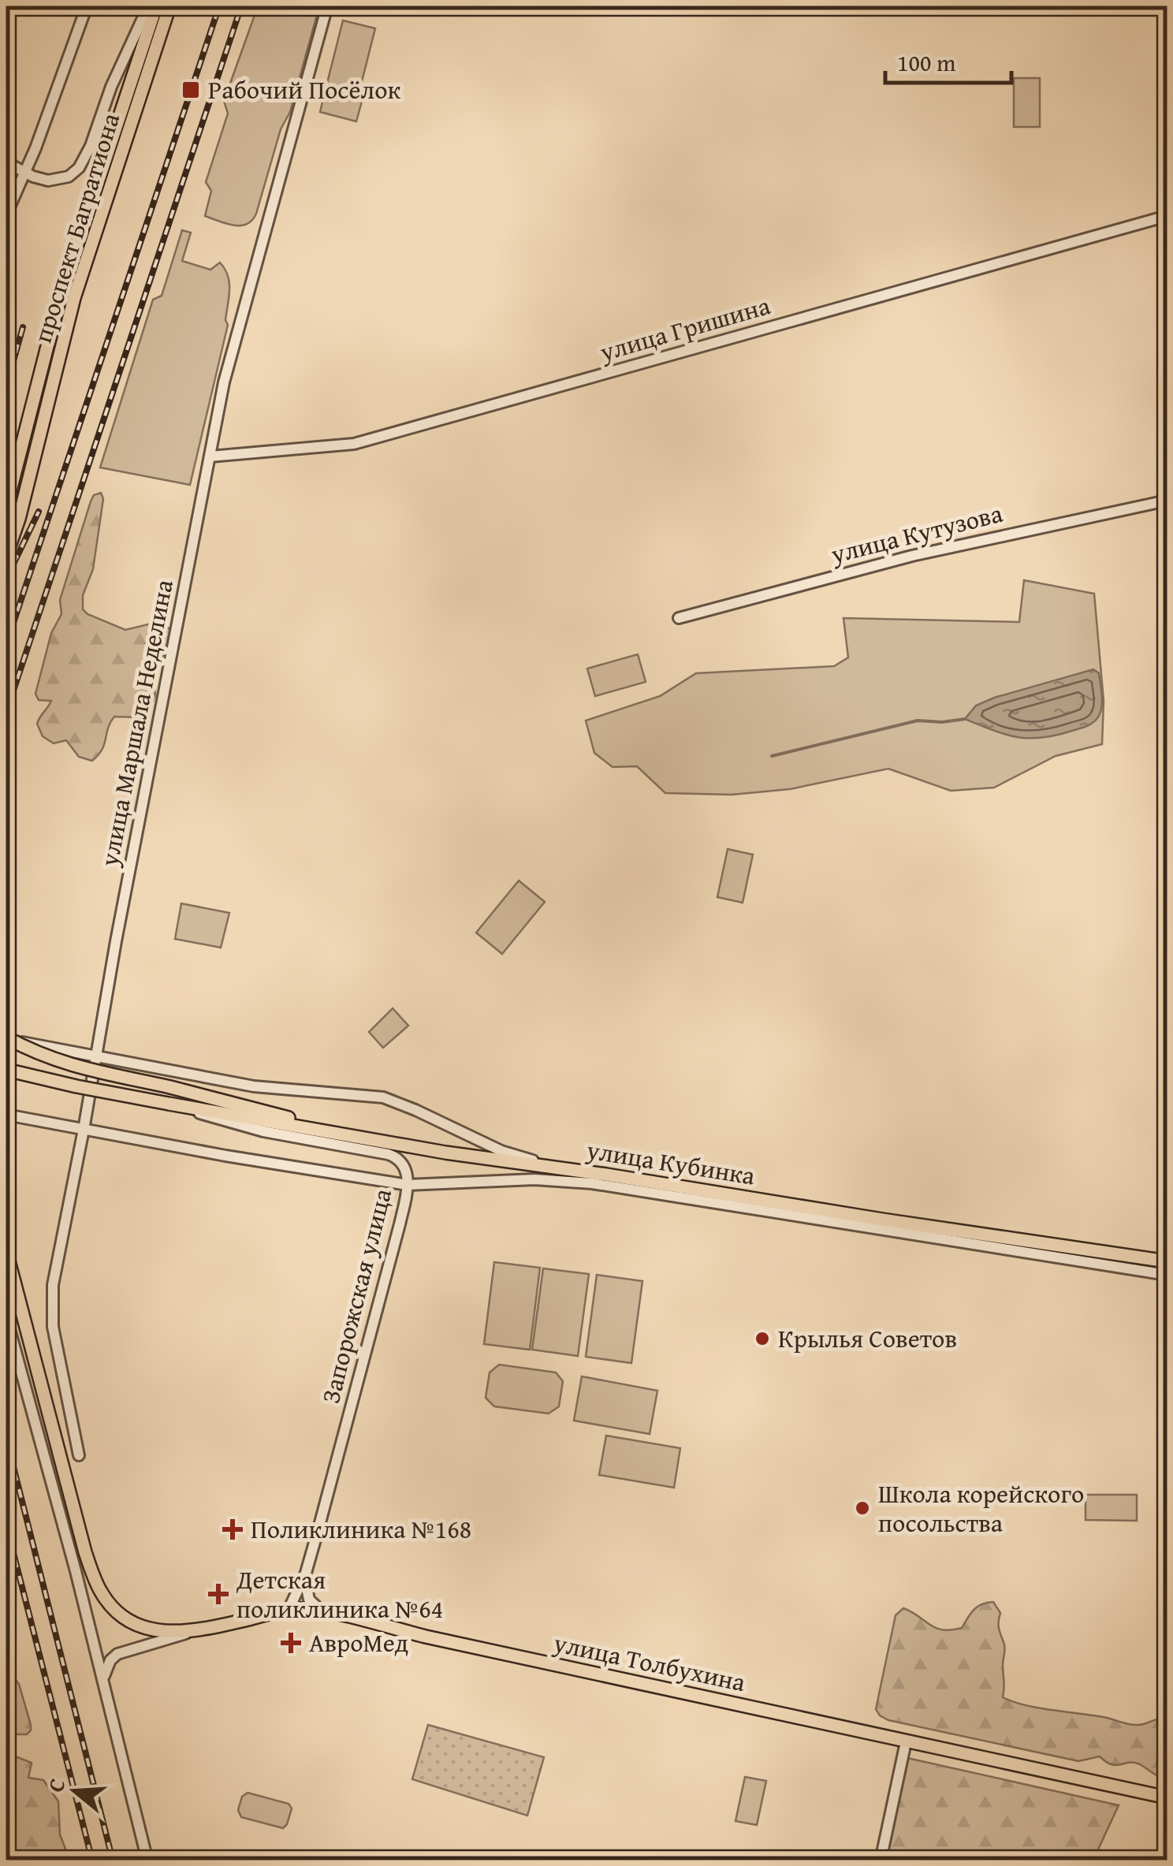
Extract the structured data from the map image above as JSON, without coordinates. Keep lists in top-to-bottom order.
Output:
{
  "streets": {
    "main road": ["проспект Багратиона", "улица Кубинка", "улица Толбухина"],
    "street": [
      "улица Гришина",
      "улица Кутузова",
      "улица Маршала Неделина",
      "Запорожская улица"
    ]
  },
  "crossings": [
    ["улица Гришина", "улица Маршала Неделина"],
    ["улица Кубинка", "Запорожская улица"],
    ["Запорожская улица", "улица Толбухина"]
  ],
  "places": {
    "transit": ["Рабочий Посёлок"],
    "other": ["Крылья Советов", "Школа корейского посольства"],
    "health": ["Поликлиника №168", "Детская поликлиника №64", "АвроМед"]
  },
  "scale_bar": "100 m",
  "north": "left"
}
